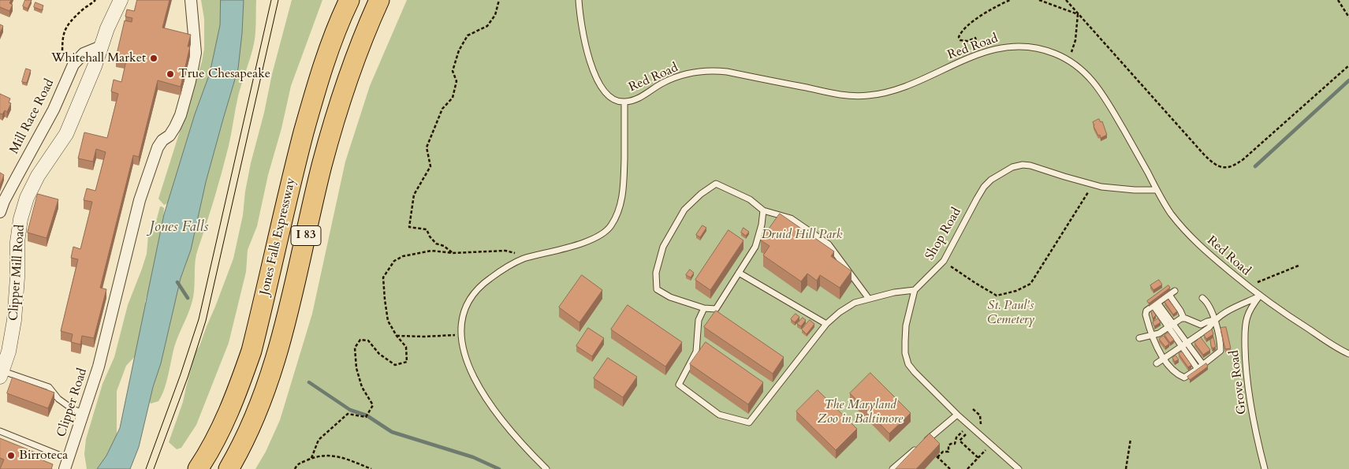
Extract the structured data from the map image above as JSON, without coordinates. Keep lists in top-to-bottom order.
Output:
{
  "streets": {
    "highway": ["I 83", "Jones Falls Expressway"],
    "street": ["Mill Race Road", "Clipper Mill Road", "Clipper Road"],
    "lane": ["Red Road", "Shop Road", "Grove Road"]
  },
  "crossings": [
    ["Red Road", "Shop Road"],
    ["Red Road", "Grove Road"],
    ["Mill Race Road", "Clipper Mill Road"]
  ],
  "water": ["Jones Falls"],
  "parks": ["Druid Hill Park", "St. Paul's Cemetery", "The Maryland Zoo in Baltimore"],
  "places": ["Whitehall Market", "True Chesapeake", "Birroteca"]
}
